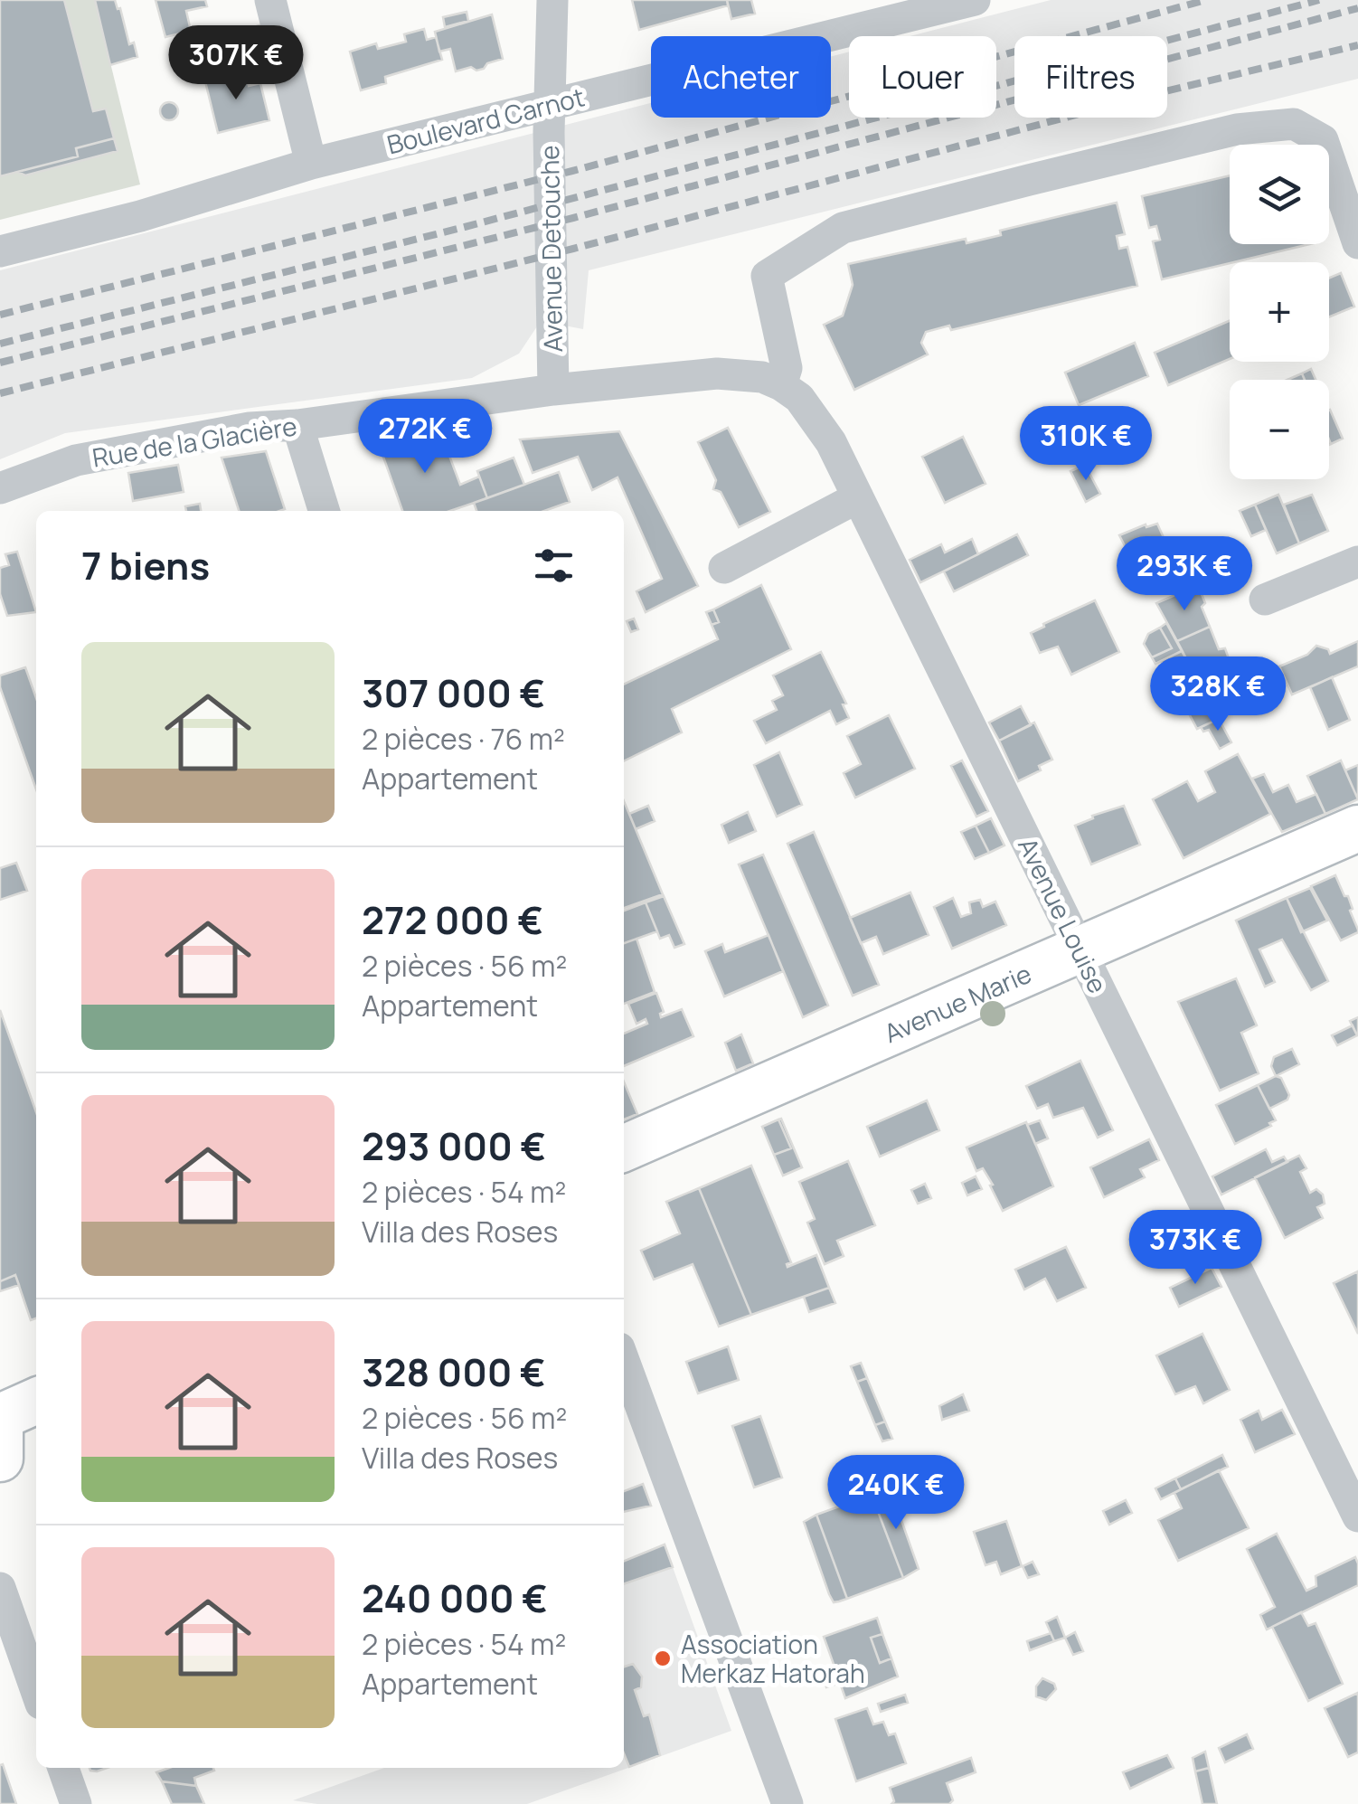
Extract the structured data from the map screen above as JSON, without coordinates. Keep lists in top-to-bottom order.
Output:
{
  "streets": {
    "street": [
      "Boulevard Carnot",
      "Avenue Detouche",
      "Rue de la Glacière",
      "Avenue Louise",
      "Avenue Marie"
    ]
  },
  "crossings": [
    ["Boulevard Carnot", "Avenue Detouche"],
    ["Avenue Detouche", "Rue de la Glacière"],
    ["Rue de la Glacière", "Avenue Louise"],
    ["Avenue Louise", "Avenue Marie"]
  ],
  "places": ["Association Merkaz Hatorah"],
  "page": {
    "price": [
      "307K €",
      "272K €",
      "310K €",
      "293K €",
      "328K €",
      "373K €",
      "240K €"
    ],
    "chip": ["Acheter", "Louer", "Filtres"],
    "map_buttons": ["+", "−"],
    "heading": "7 biens",
    "list": [
      {
        "name": "307 000 €",
        "note": "2 pièces · 76 m² · Appartement"
      },
      {
        "name": "272 000 €",
        "note": "2 pièces · 56 m² · Appartement"
      },
      {
        "name": "293 000 €",
        "note": "2 pièces · 54 m² · Villa des Roses"
      },
      {
        "name": "328 000 €",
        "note": "2 pièces · 56 m² · Villa des Roses"
      },
      {
        "name": "240 000 €",
        "note": "2 pièces · 54 m² · Appartement"
      }
    ]
  }
}
